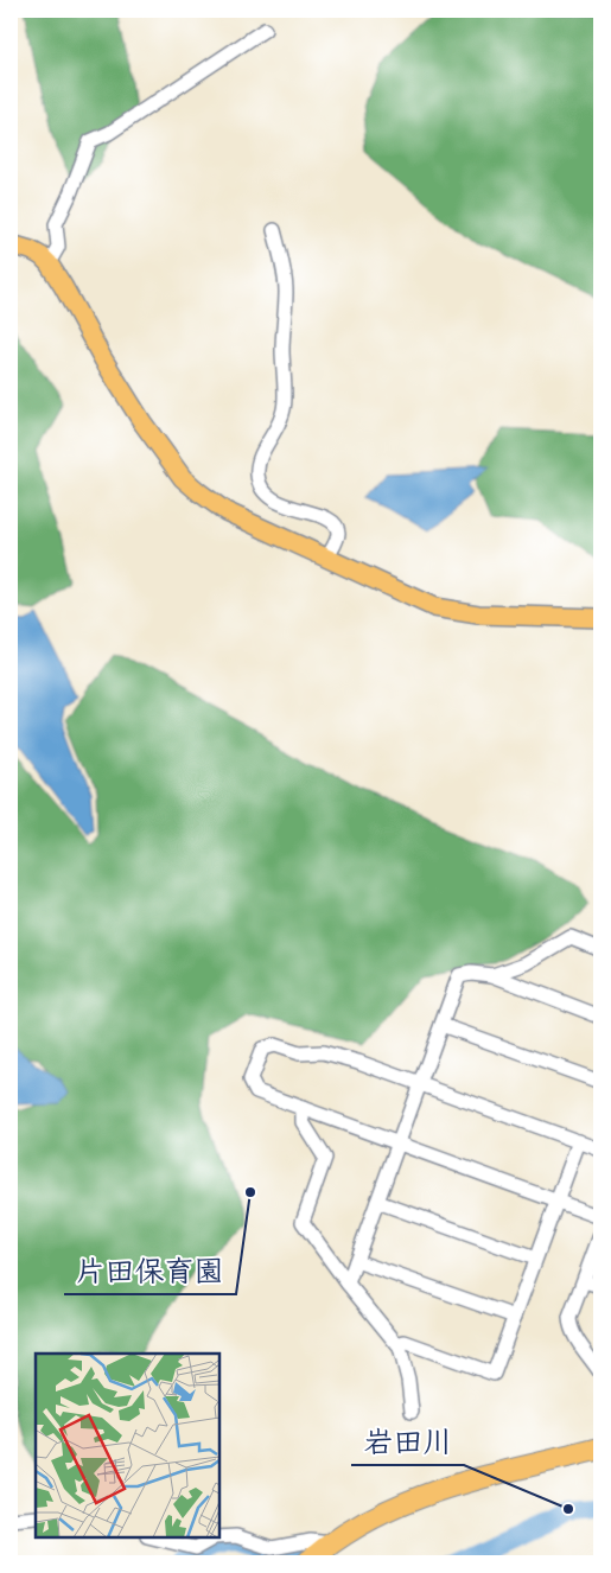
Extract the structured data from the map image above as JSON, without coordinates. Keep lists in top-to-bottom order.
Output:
{
  "places": ["片田保育園", "岩田川"]
}
